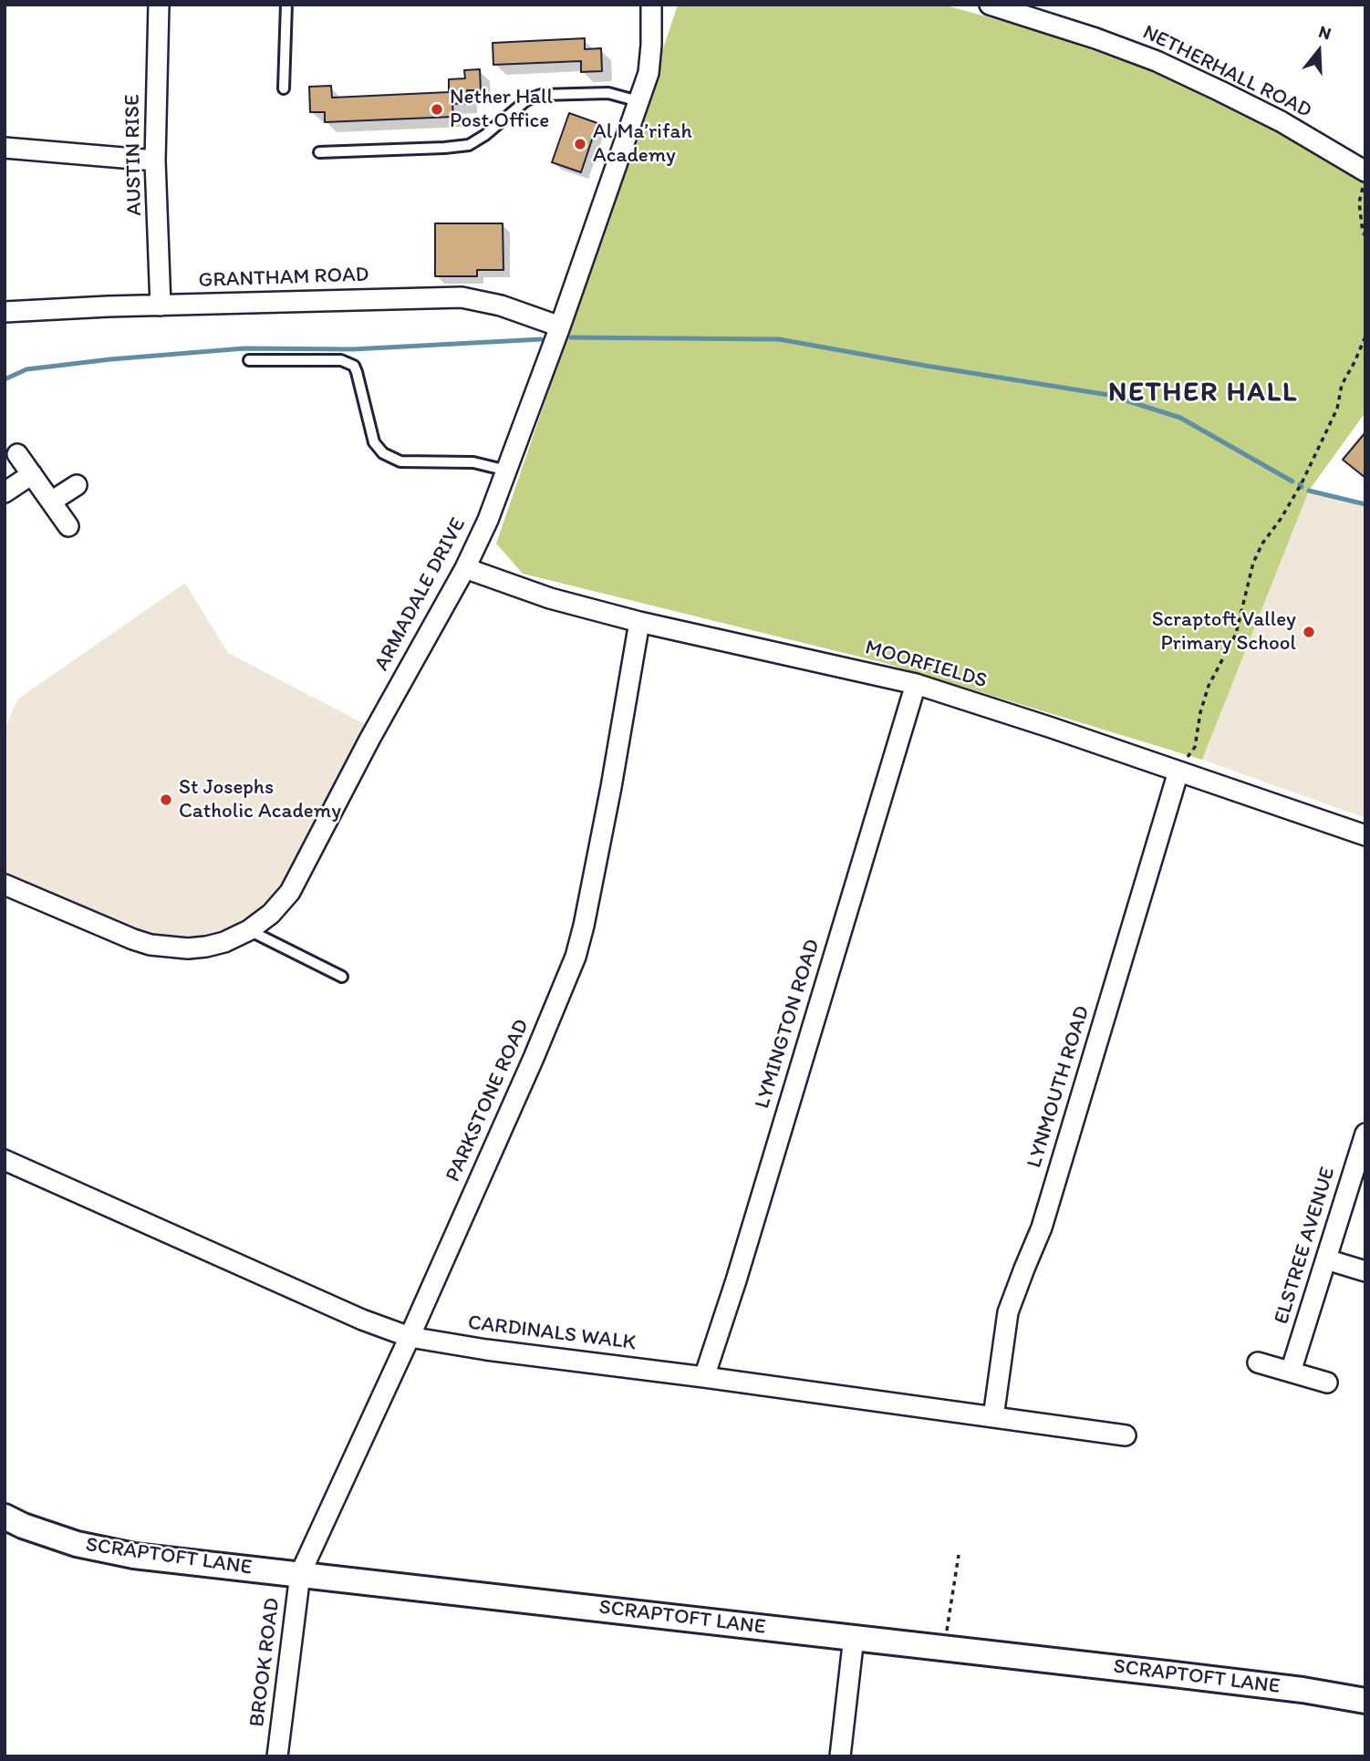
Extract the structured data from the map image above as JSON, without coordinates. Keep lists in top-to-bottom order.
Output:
{
  "streets": {
    "street": [
      "NETHERHALL ROAD",
      "AUSTIN RISE",
      "GRANTHAM ROAD",
      "ARMADALE DRIVE",
      "MOORFIELDS",
      "LYMINGTON ROAD",
      "LYNMOUTH ROAD",
      "PARKSTONE ROAD",
      "ELSTREE AVENUE",
      "CARDINALS WALK",
      "SCRAPTOFT LANE",
      "BROOK ROAD"
    ]
  },
  "crossings": [
    ["AUSTIN RISE", "GRANTHAM ROAD"],
    ["GRANTHAM ROAD", "ARMADALE DRIVE"],
    ["ARMADALE DRIVE", "MOORFIELDS"],
    ["MOORFIELDS", "LYMINGTON ROAD"],
    ["MOORFIELDS", "LYNMOUTH ROAD"],
    ["MOORFIELDS", "PARKSTONE ROAD"],
    ["LYMINGTON ROAD", "CARDINALS WALK"],
    ["LYNMOUTH ROAD", "CARDINALS WALK"],
    ["PARKSTONE ROAD", "CARDINALS WALK"],
    ["PARKSTONE ROAD", "SCRAPTOFT LANE"],
    ["PARKSTONE ROAD", "BROOK ROAD"],
    ["SCRAPTOFT LANE", "BROOK ROAD"]
  ],
  "districts": ["NETHER HALL"],
  "places": [
    "Nether Hall Post Office",
    "Al Ma’rifah Academy",
    "Scraptoft Valley Primary School",
    "St Josephs Catholic Academy"
  ],
  "north": "top"
}
